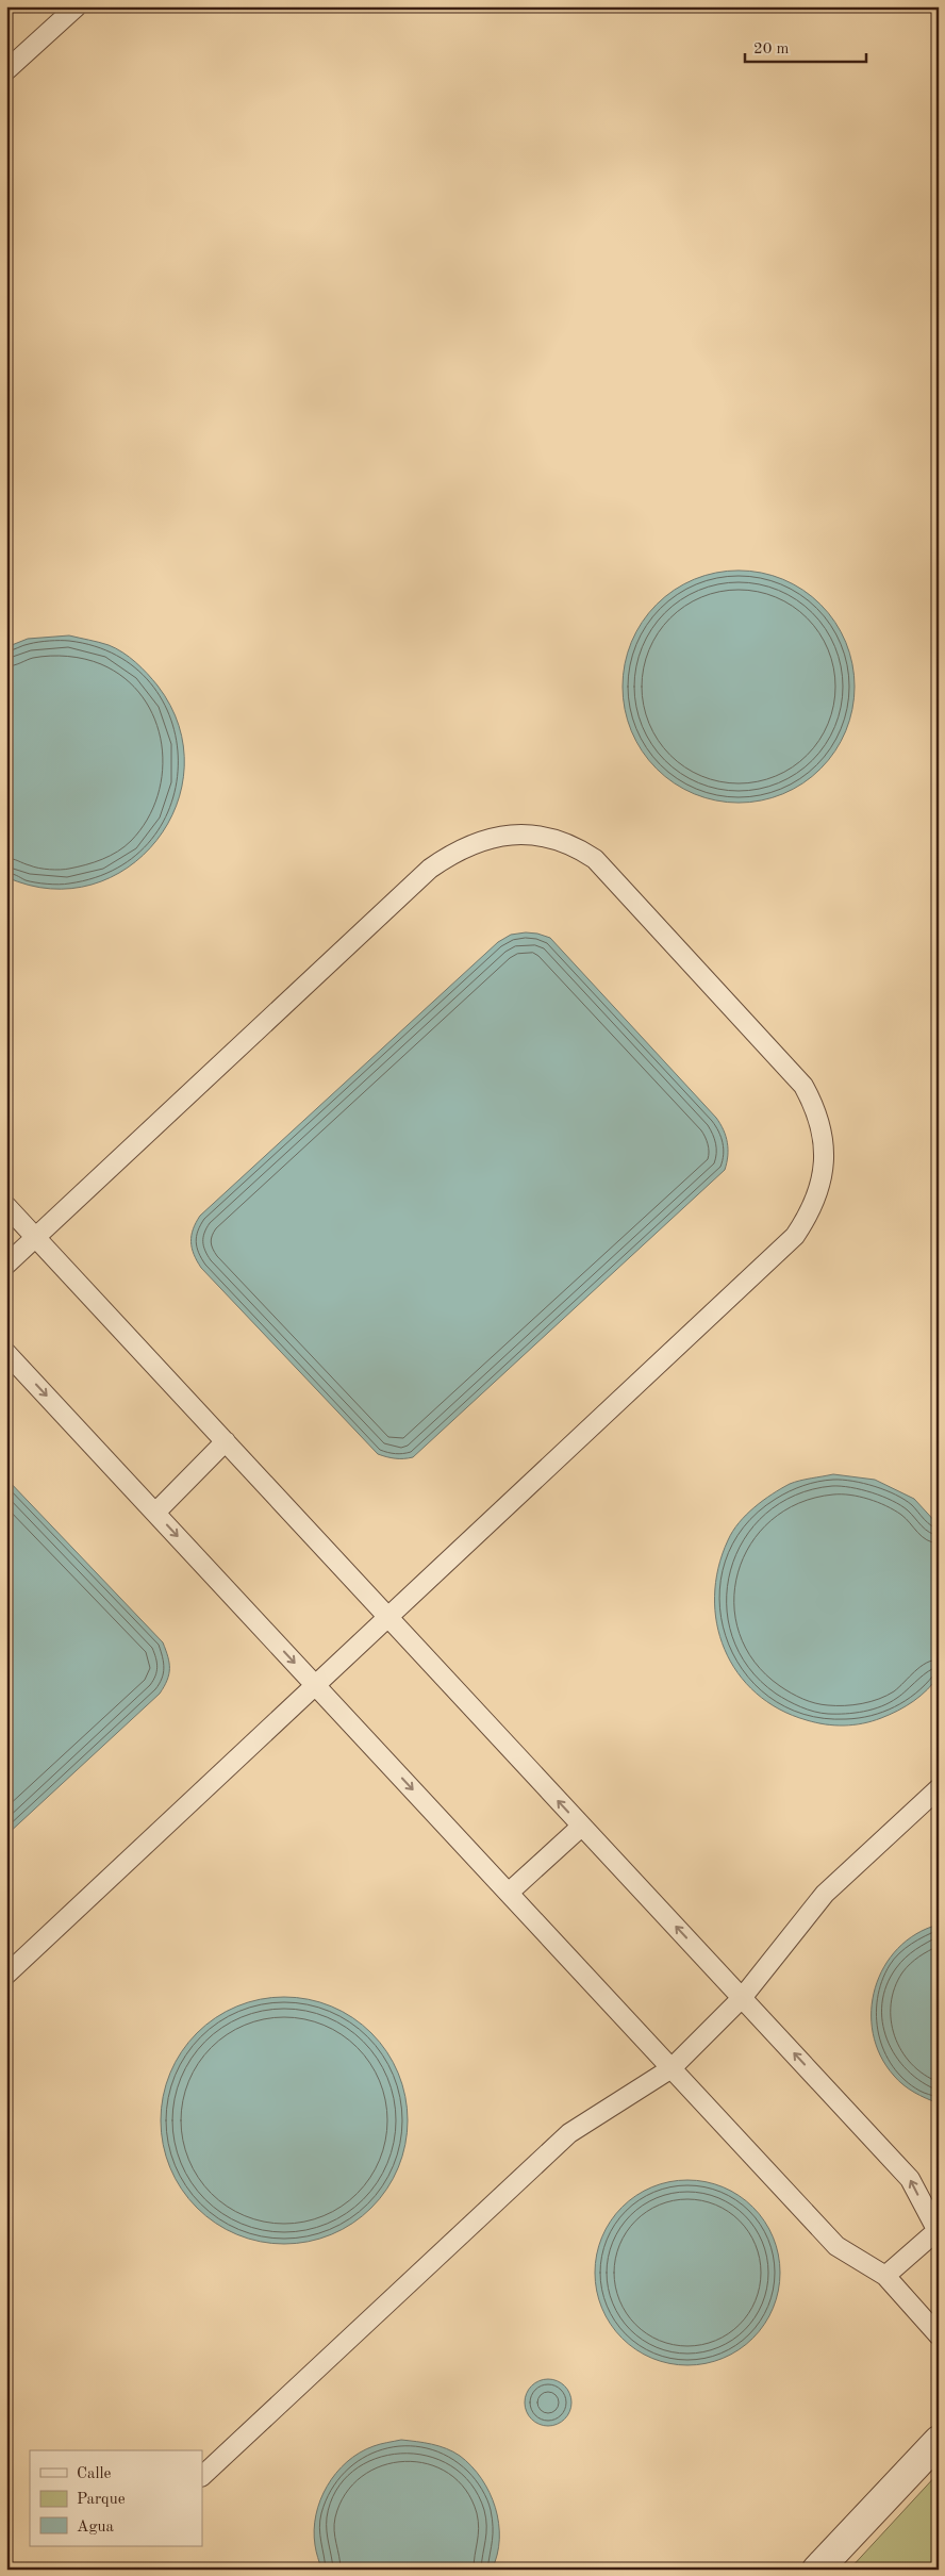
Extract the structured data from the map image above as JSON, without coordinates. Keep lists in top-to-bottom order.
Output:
{
  "legend": ["Calle", "Parque", "Agua"],
  "scale_bar": "20 m"
}
